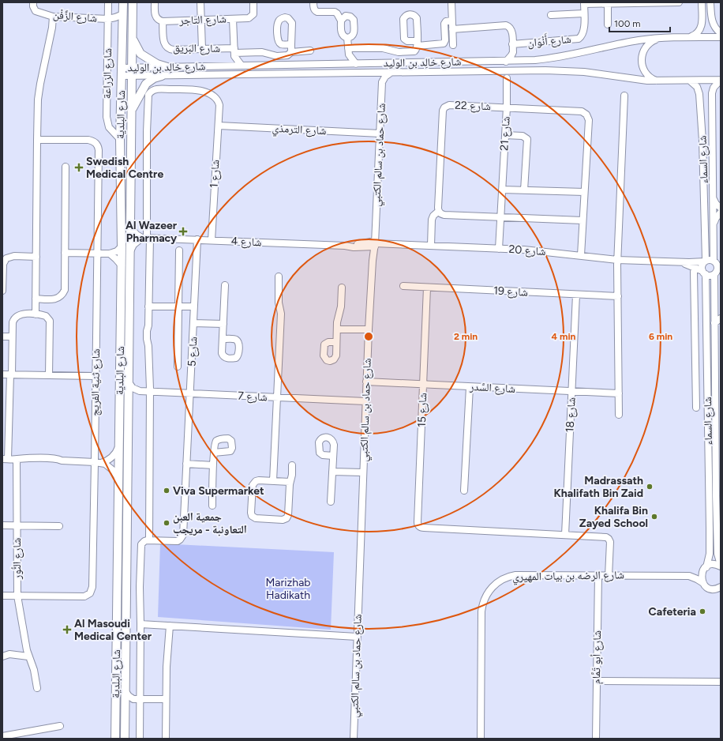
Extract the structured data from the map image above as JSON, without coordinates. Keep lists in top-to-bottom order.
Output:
{
  "streets": {
    "main road": ["شارع البلدية"],
    "street": [
      "شارع الزَّفْن",
      "شارع التاجر",
      "شارع أَنْوَان",
      "شارع البَريق",
      "شارع خالِد بن الوليد",
      "شارع الزراعة",
      "شارع 22",
      "شارع الترمذي",
      "شارع 21",
      "شارع حماد بن سالم الكتبي",
      "شارع السماء",
      "شارع 1",
      "شارع 4",
      "شارع 20",
      "شارع 19",
      "شارع 5",
      "شارع ثنية الفريج",
      "شارع السَّدر",
      "شارع 7",
      "شارع 15",
      "شارع 18",
      "شارع النُّور",
      "شارع الرضه بن بيات المهيري",
      "شارع أبو تَمَّام"
    ]
  },
  "crossings": [
    ["شارع الزَّفْن", "شارع الزراعة"],
    ["شارع الزَّفْن", "شارع البلدية"],
    ["شارع التاجر", "شارع البَريق"],
    ["شارع خالِد بن الوليد", "شارع البلدية"],
    ["شارع خالِد بن الوليد", "شارع السماء"],
    ["شارع الزراعة", "شارع البلدية"],
    ["شارع 22", "شارع 21"],
    ["شارع 22", "شارع 20"],
    ["شارع الترمذي", "شارع حماد بن سالم الكتبي"],
    ["شارع الترمذي", "شارع 1"],
    ["شارع 21", "شارع 20"],
    ["شارع حماد بن سالم الكتبي", "شارع 4"],
    ["شارع حماد بن سالم الكتبي", "شارع 20"],
    ["شارع حماد بن سالم الكتبي", "شارع السَّدر"],
    ["شارع حماد بن سالم الكتبي", "شارع 7"],
    ["شارع السماء", "شارع 20"],
    ["شارع السماء", "شارع الرضه بن بيات المهيري"],
    ["شارع 1", "شارع 4"],
    ["شارع 4", "شارع 20"],
    ["شارع 4", "شارع 5"],
    ["شارع 19", "شارع 15"],
    ["شارع 19", "شارع 18"],
    ["شارع 5", "شارع 7"],
    ["شارع ثنية الفريج", "شارع النُّور"],
    ["شارع السَّدر", "شارع 15"],
    ["شارع السَّدر", "شارع 18"],
    ["شارع 15", "شارع 18"],
    ["شارع الرضه بن بيات المهيري", "شارع أبو تَمَّام"]
  ],
  "parks": ["Marizhab Hadikath"],
  "places": {
    "health": ["Swedish Medical Centre", "Al Wazeer Pharmacy", "Al Masoudi Medical Center"],
    "other": [
      "Madrassath Khalifath Bin Zaid",
      "Viva Supermarket",
      "Khalifa Bin Zayed School",
      "جمعية العبن التعاونبة - مريجب",
      "Cafeteria"
    ]
  },
  "scale_bar": "100 m",
  "rings": ["2 min", "4 min", "6 min"]
}
